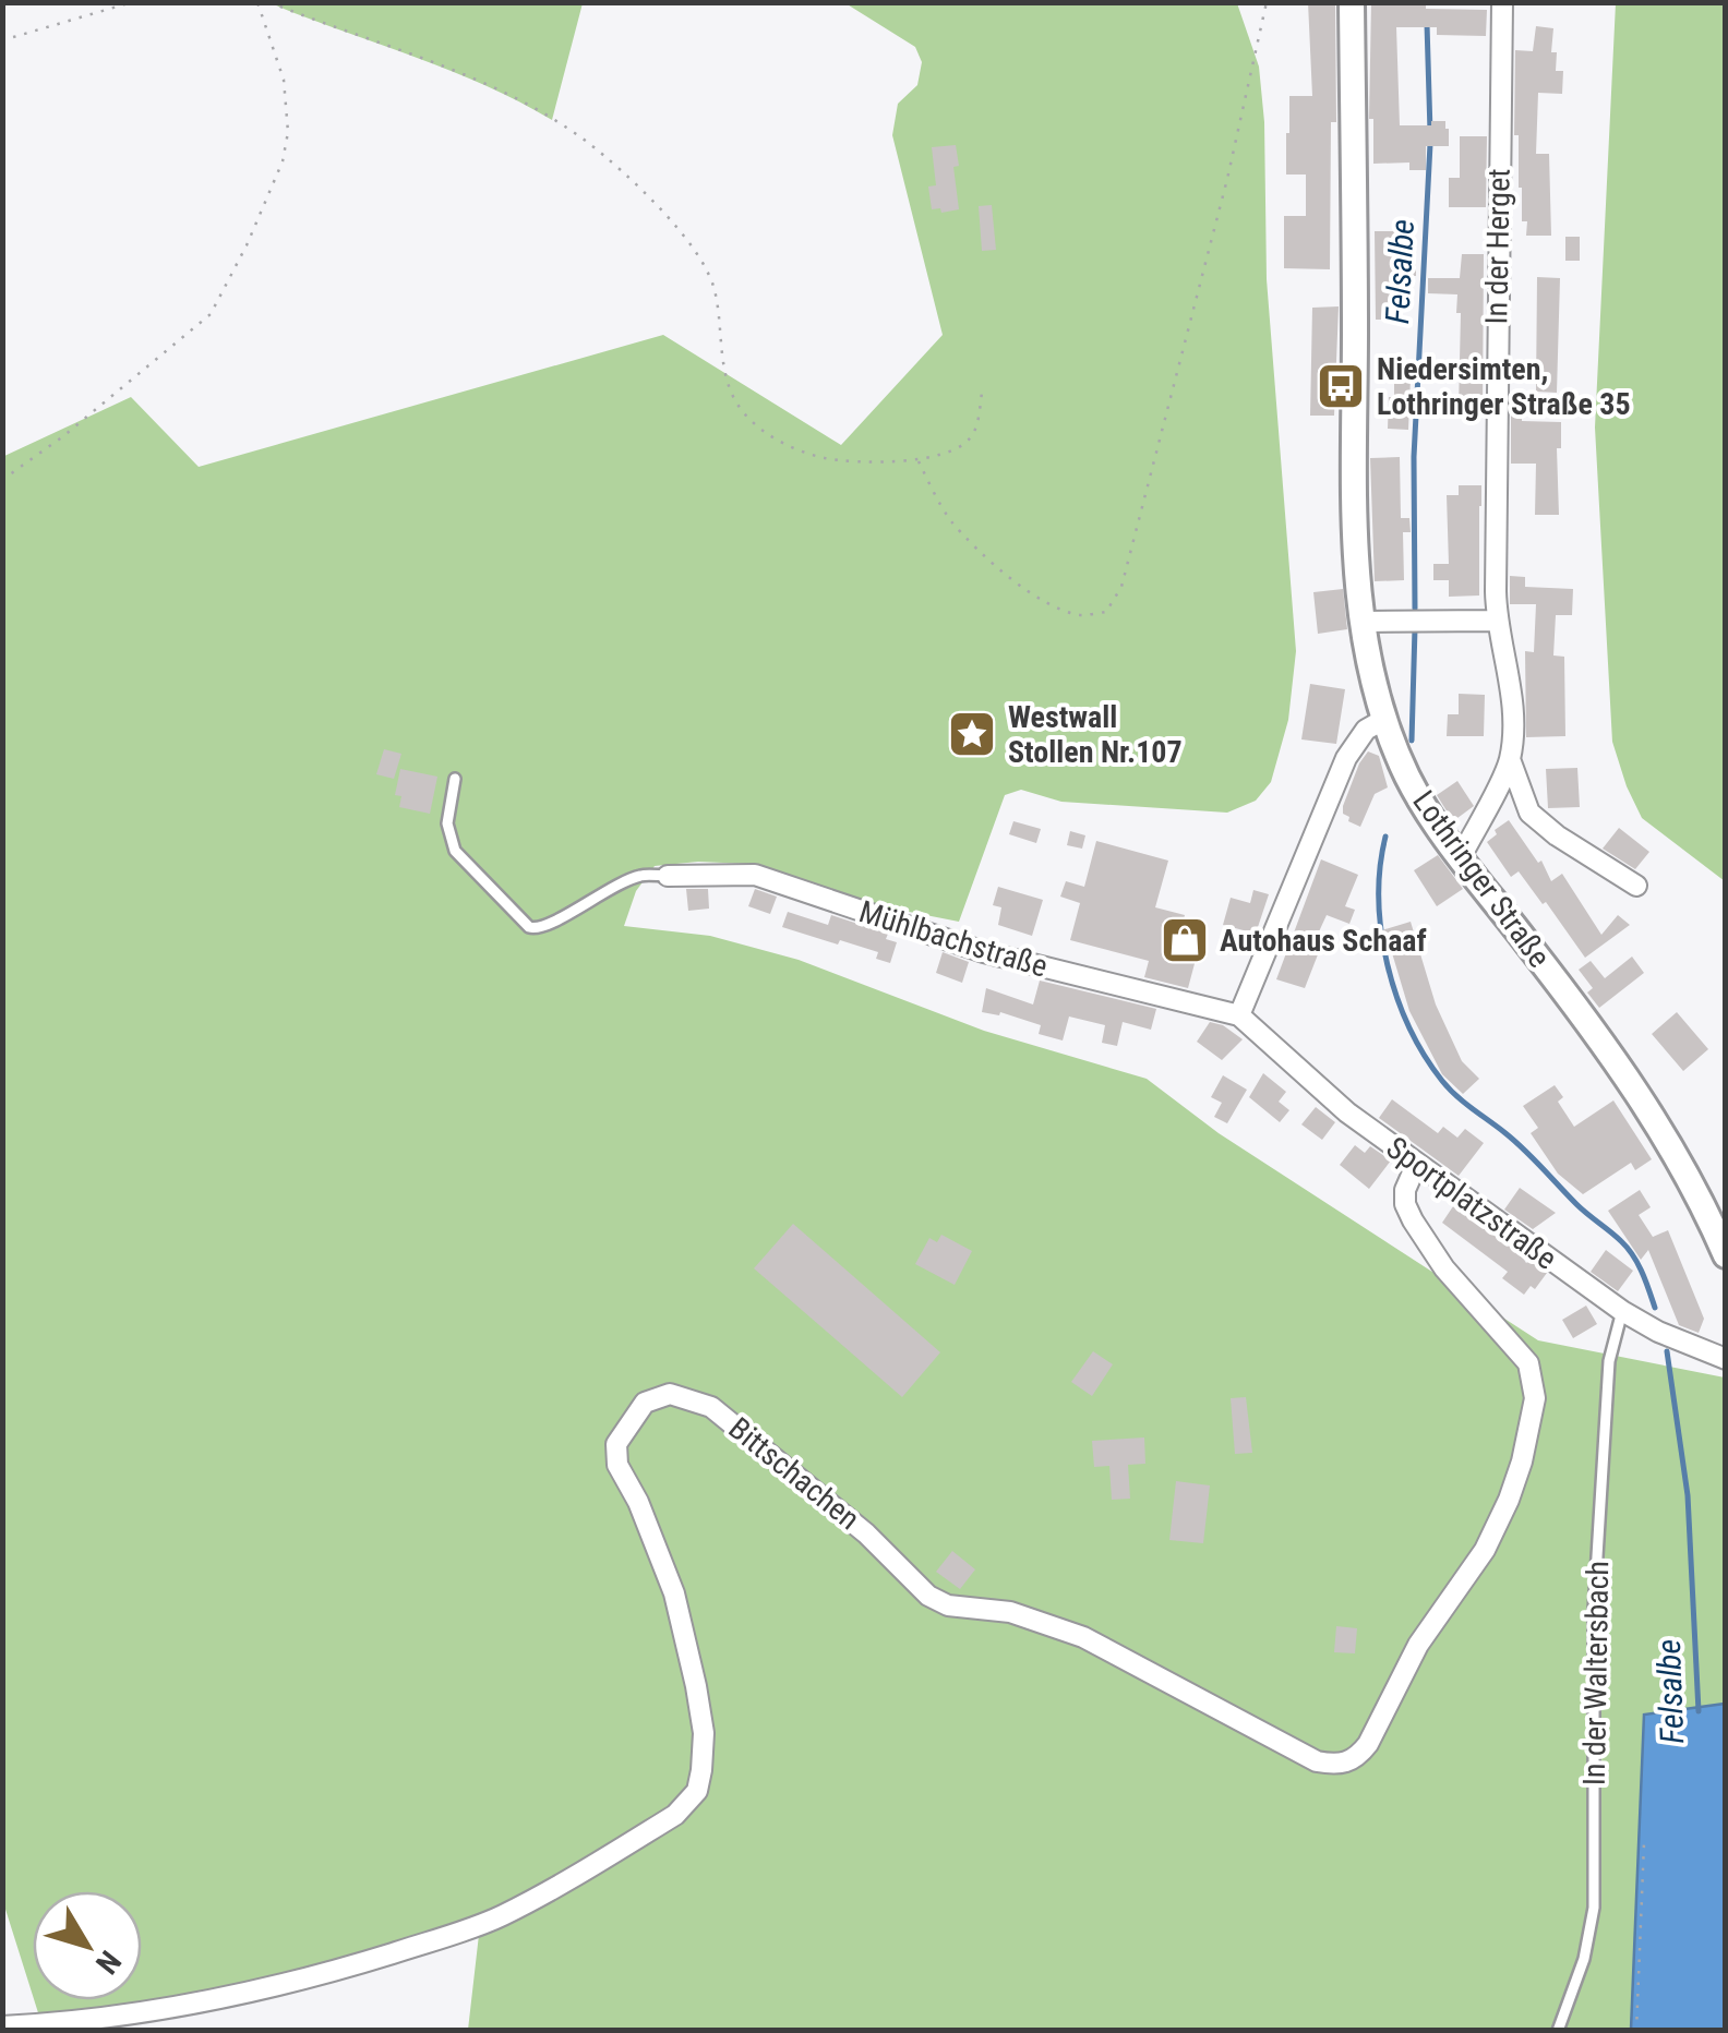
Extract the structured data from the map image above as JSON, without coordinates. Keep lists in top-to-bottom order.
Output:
{
  "streets": {
    "main road": ["Lothringer Straße"],
    "street": [
      "In der Herget",
      "Mühlbachstraße",
      "Sportplatzstraße",
      "Bittschachen"
    ],
    "lane": ["In der Waltersbach"]
  },
  "crossings": [
    ["In der Herget", "Lothringer Straße"],
    ["Mühlbachstraße", "Sportplatzstraße"],
    ["Sportplatzstraße", "Bittschachen"],
    ["Sportplatzstraße", "In der Waltersbach"]
  ],
  "water": ["Felsalbe"],
  "places": {
    "bus stop": ["Niedersimten, Lothringer Straße 35"],
    "place": ["Westwall Stollen Nr.107"],
    "shop": ["Autohaus Schaaf"]
  },
  "north": "bottom right"
}
